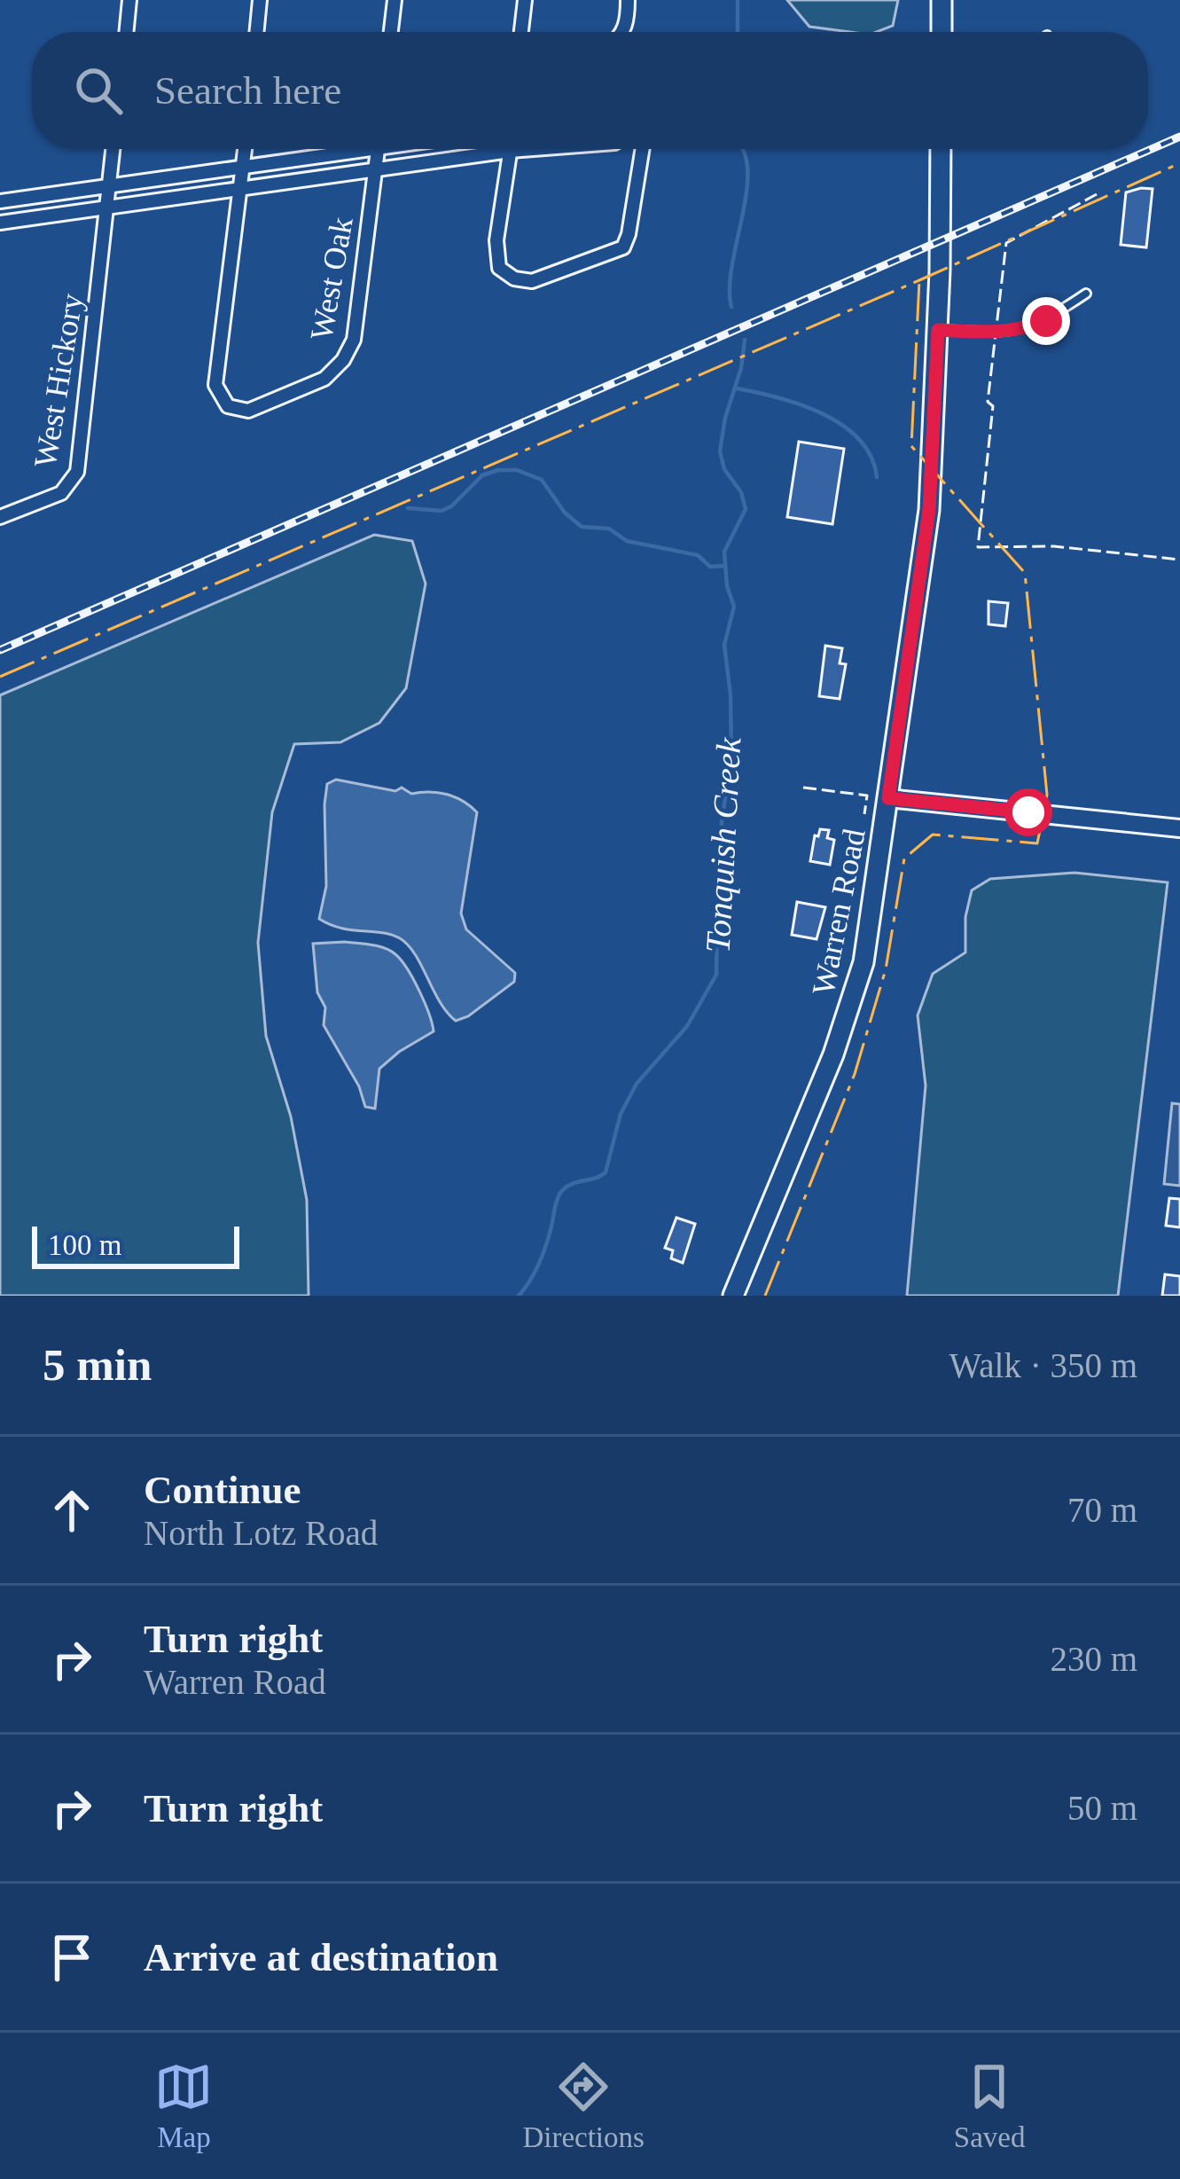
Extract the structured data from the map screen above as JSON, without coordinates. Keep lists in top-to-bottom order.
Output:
{
  "streets": {
    "main road": ["Warren Road"],
    "street": ["West Oak", "West Hickory"]
  },
  "water": ["Tonquish Creek"],
  "scale_bar": "100 m",
  "page": {
    "search": "Search here",
    "scale": "100 m",
    "heading": ["5 min", "Walk · 350 m"],
    "list": [
      ["Continue", "North Lotz Road", "70 m"],
      ["Turn right", "Warren Road", "230 m"],
      ["Turn right", "50 m"],
      "Arrive at destination"
    ],
    "nav": ["Map", "Directions", "Saved"]
  }
}
